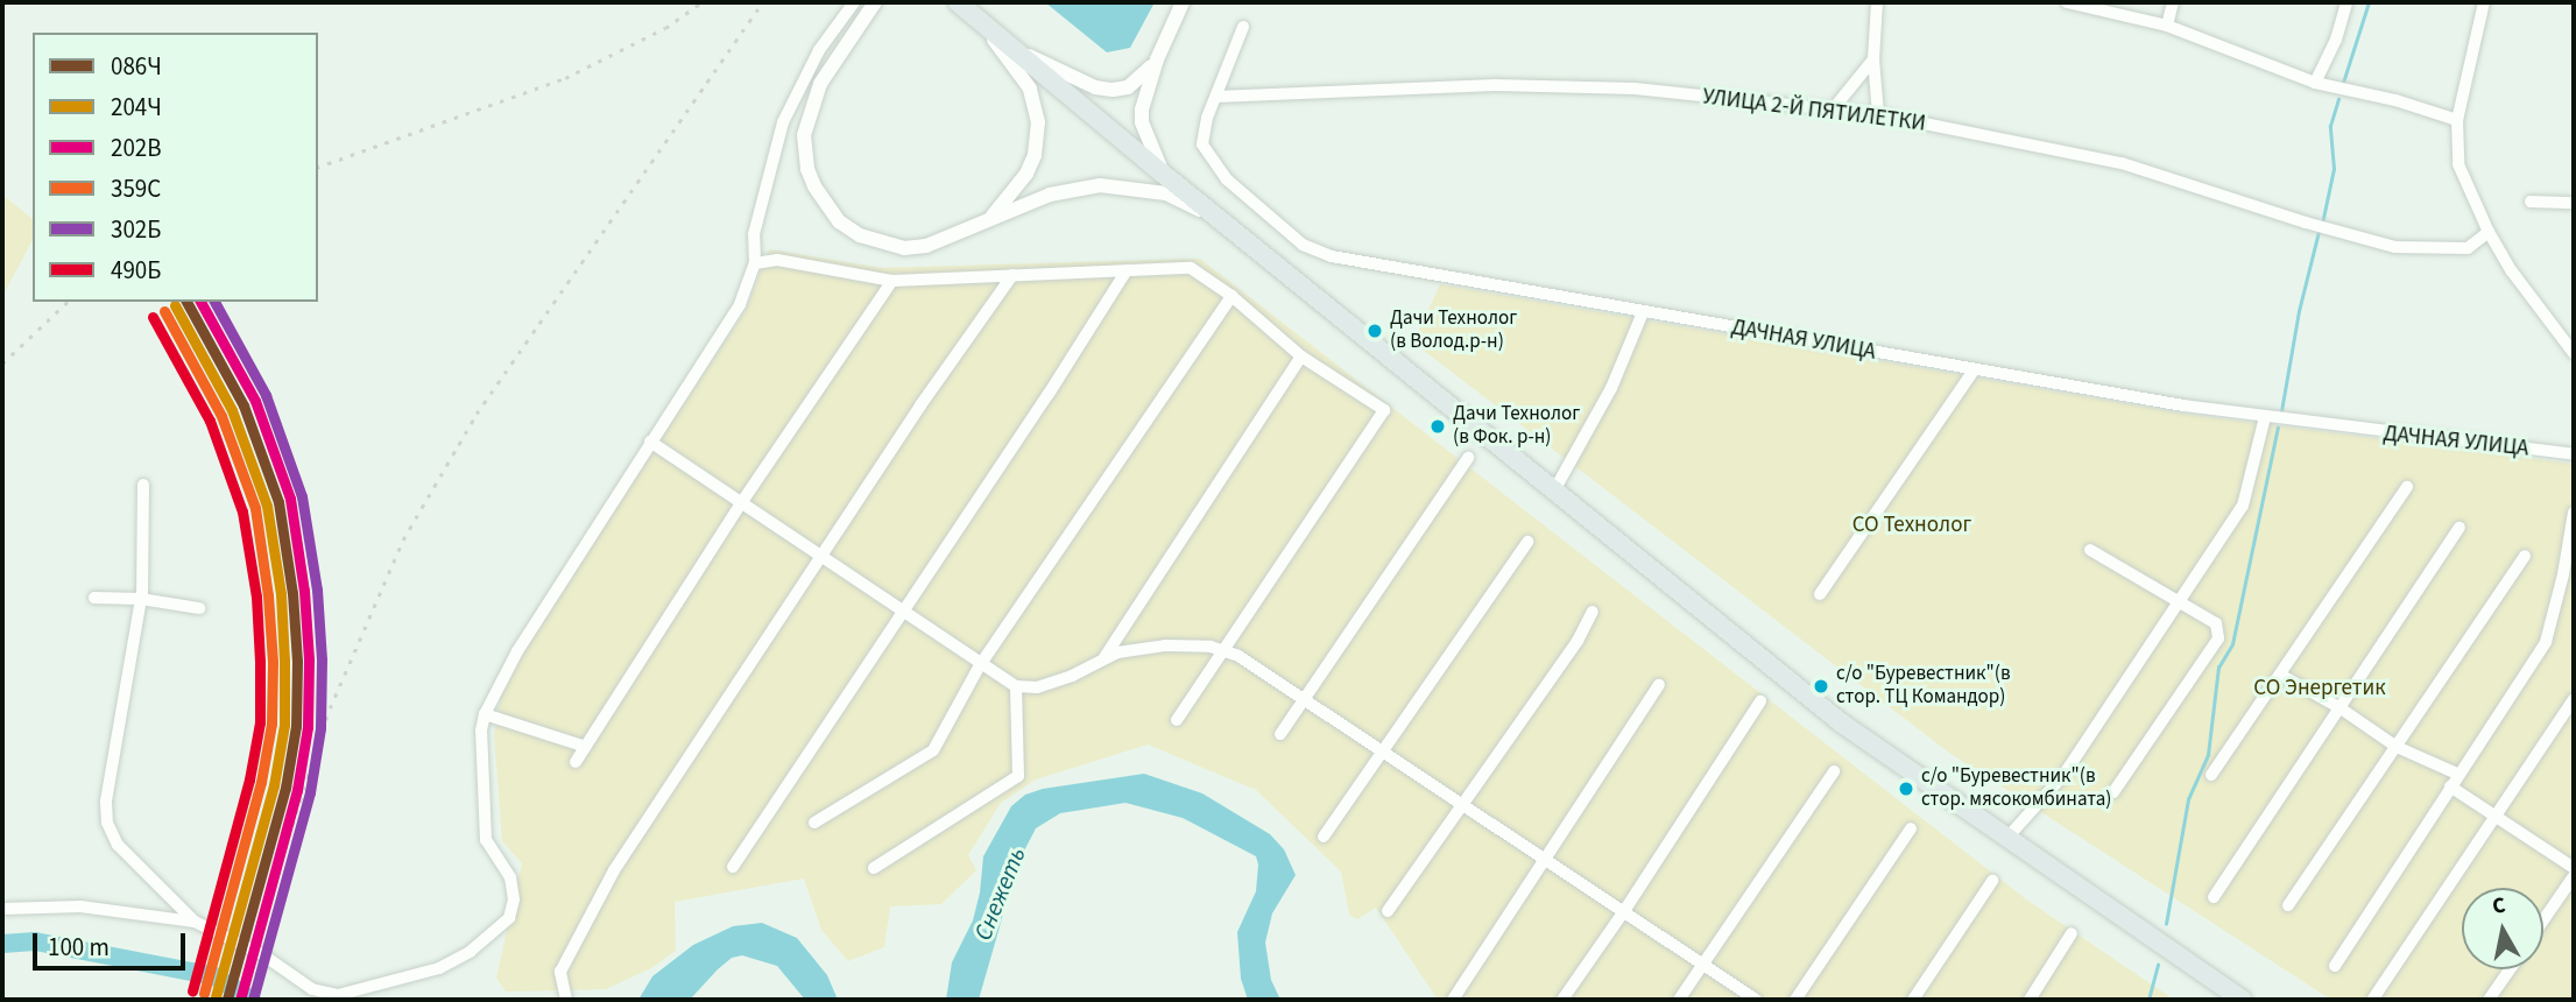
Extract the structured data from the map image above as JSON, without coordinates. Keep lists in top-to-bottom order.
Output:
{
  "streets": {
    "street": ["УЛИЦА 2-Й ПЯТИЛЕТКИ", "ДАЧНАЯ УЛИЦА"]
  },
  "crossings": [
    ["УЛИЦА 2-Й ПЯТИЛЕТКИ", "ДАЧНАЯ УЛИЦА"]
  ],
  "water": ["Снежеть"],
  "parks": ["СО Технолог", "СО Энергетик"],
  "places": [
    "Дачи Технолог (в Волод.р-н)",
    "Дачи Технолог (в Фок. р-н)",
    "с/о \"Буревестник\"(в стор. ТЦ Командор)",
    "с/о \"Буревестник\"(в стор. мясокомбината)"
  ],
  "lines": [
    "transit line 086Ч",
    "transit line 202В",
    "transit line 302Б",
    "transit line 204Ч",
    "transit line 359С",
    "transit line 490Б"
  ],
  "legend": [
    "086Ч",
    "204Ч",
    "202В",
    "359С",
    "302Б",
    "490Б"
  ],
  "scale_bar": "100 m",
  "north": "top"
}
